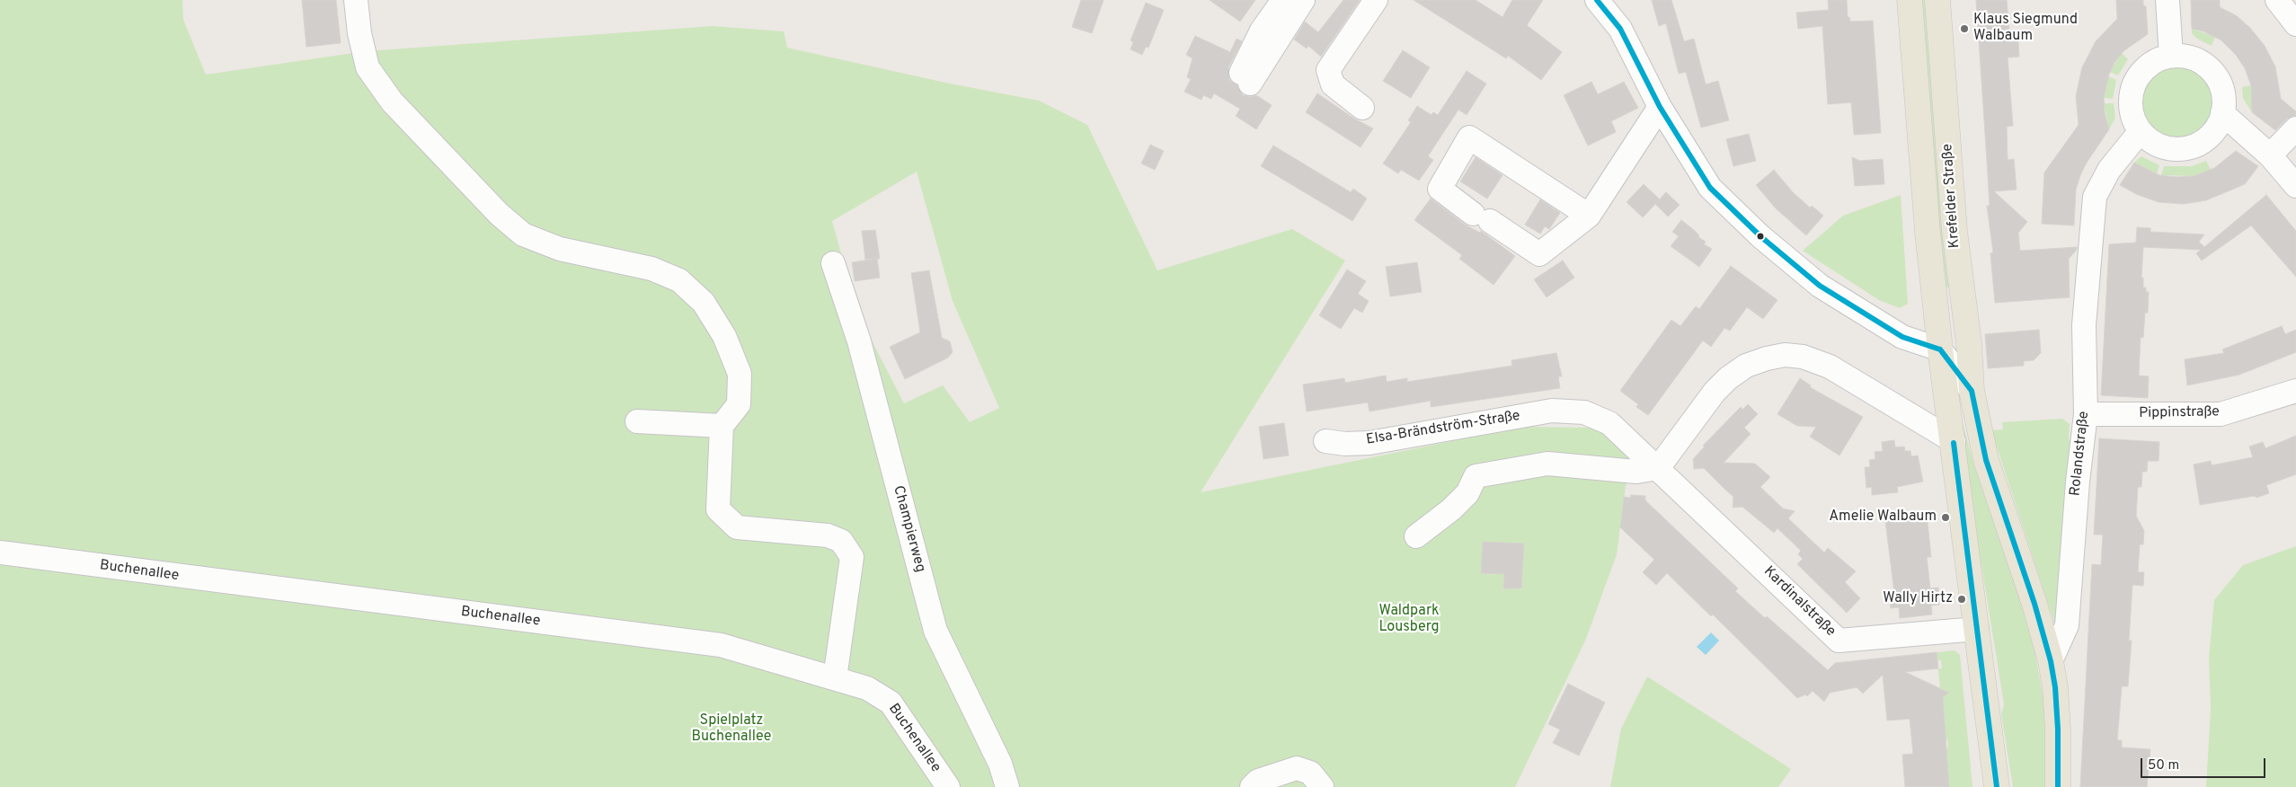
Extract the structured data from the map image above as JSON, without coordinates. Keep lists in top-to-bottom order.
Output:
{
  "streets": {
    "main road": ["Krefelder Straße"],
    "street": [
      "Pippinstraße",
      "Elsa-Brändström-Straße",
      "Rolandstraße",
      "Champierweg",
      "Buchenallee",
      "Kardinalstraße"
    ]
  },
  "crossings": [
    ["Krefelder Straße", "Rolandstraße"],
    ["Krefelder Straße", "Kardinalstraße"],
    ["Pippinstraße", "Rolandstraße"],
    ["Elsa-Brändström-Straße", "Kardinalstraße"]
  ],
  "parks": ["Waldpark Lousberg", "Spielplatz Buchenallee"],
  "places": ["Klaus Siegmund Walbaum", "Amelie Walbaum", "Wally Hirtz"],
  "scale_bar": "50 m"
}
